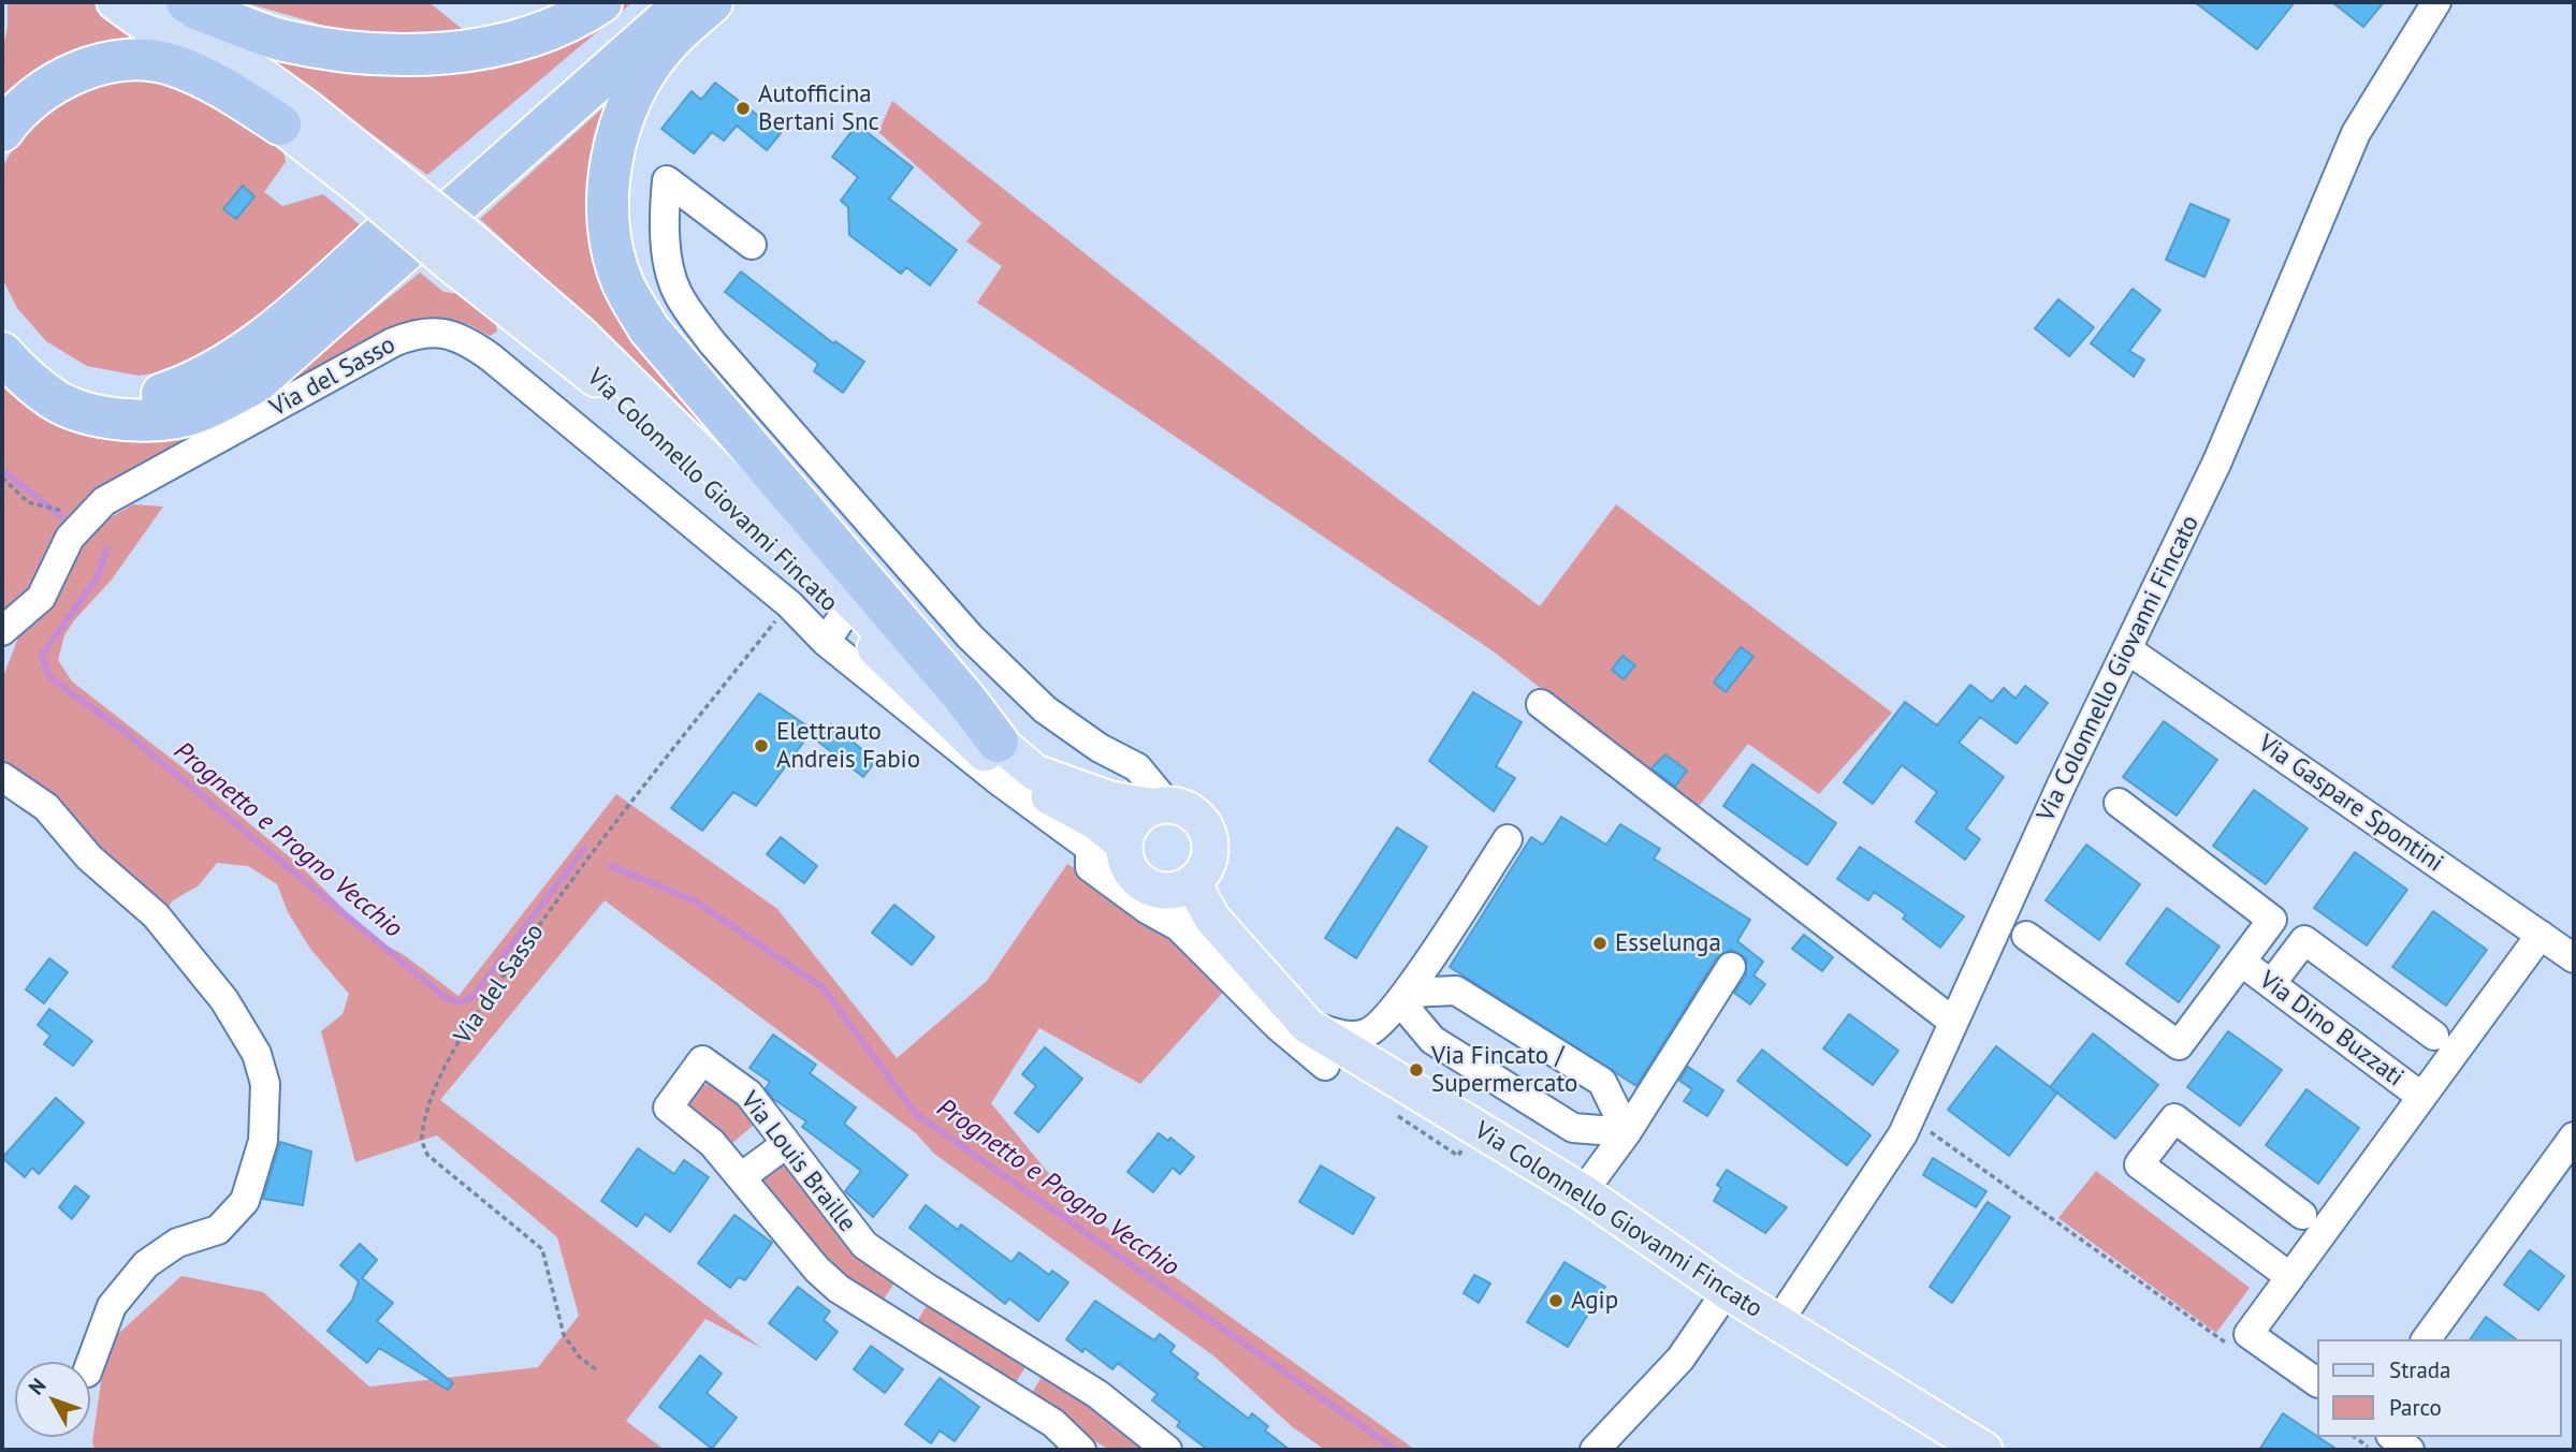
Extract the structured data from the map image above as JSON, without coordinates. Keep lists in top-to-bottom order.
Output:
{
  "streets": {
    "main road": ["Via Colonnello Giovanni Fincato"],
    "street": [
      "Via del Sasso",
      "Via Gaspare Spontini",
      "Via Dino Buzzati",
      "Via Louis Braille"
    ]
  },
  "crossings": [
    ["Via del Sasso", "Via Colonnello Giovanni Fincato"],
    ["Via Colonnello Giovanni Fincato", "Via Gaspare Spontini"],
    ["Via Gaspare Spontini", "Via Dino Buzzati"]
  ],
  "water": ["Prognetto e Progno Vecchio"],
  "places": [
    "Autofficina Bertani Snc",
    "Elettrauto Andreis Fabio",
    "Esselunga",
    "Via Fincato / Supermercato",
    "Agip"
  ],
  "legend": ["Strada", "Parco"],
  "north": "top left"
}
